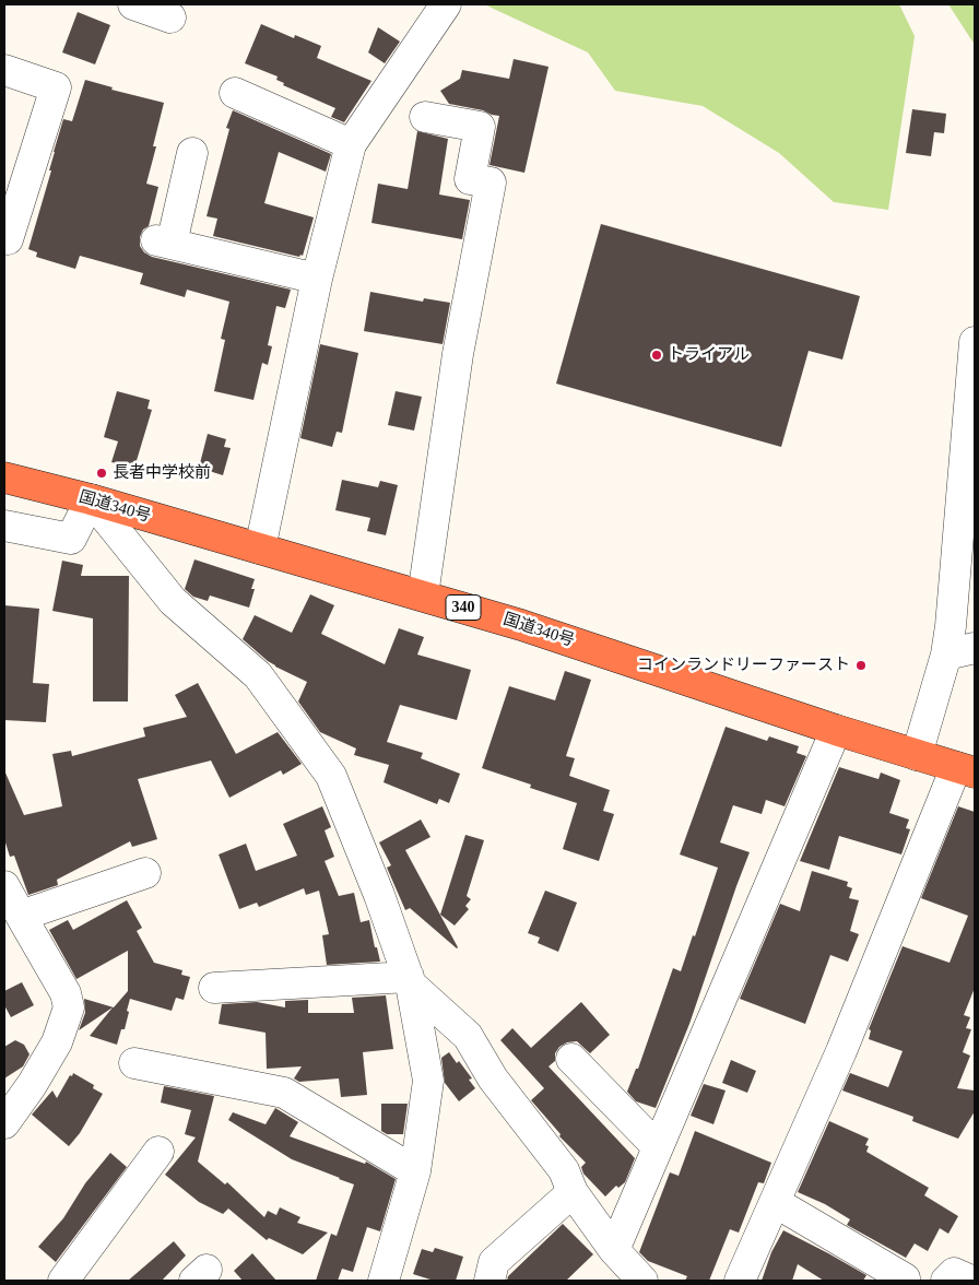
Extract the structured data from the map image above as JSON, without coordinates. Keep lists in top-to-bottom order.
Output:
{
  "streets": {
    "highway": ["国道340号", "340"]
  },
  "places": ["トライアル", "長者中学校前", "コインランドリーファースト"]
}
